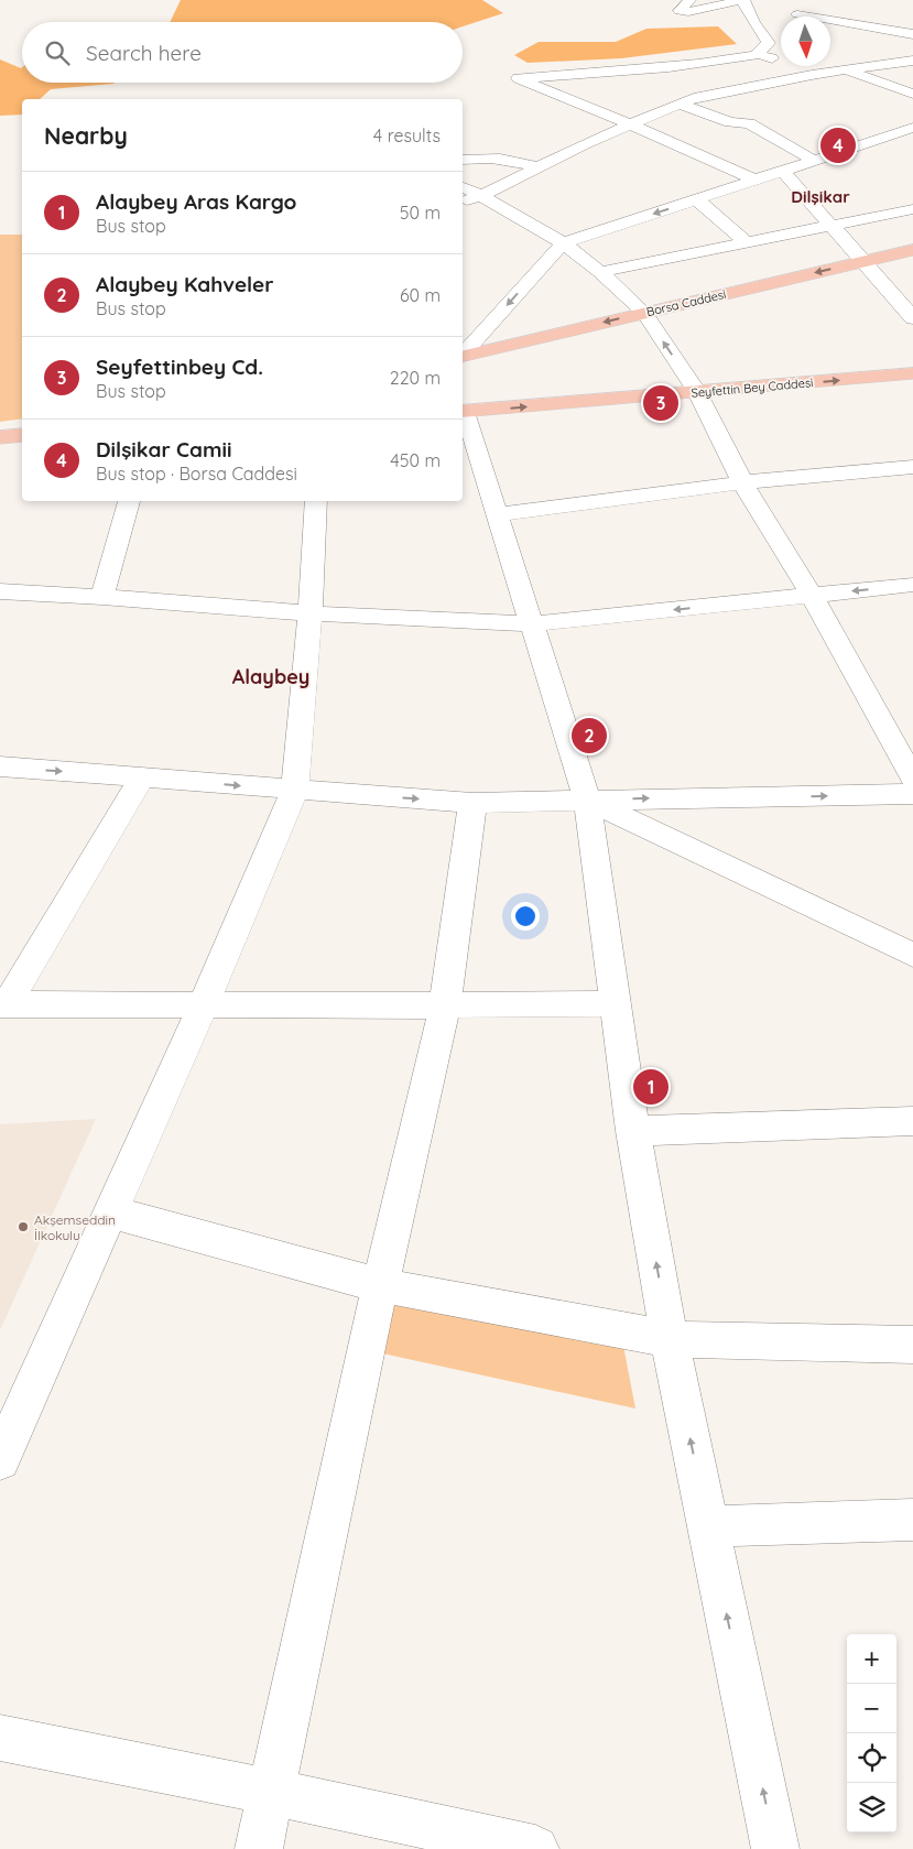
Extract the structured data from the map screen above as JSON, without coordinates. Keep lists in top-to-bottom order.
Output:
{
  "streets": {
    "main road": ["Borsa Caddesi", "Seyfettin Bey Caddesi"]
  },
  "one_way": ["Borsa Caddesi", "Seyfettin Bey Caddesi"],
  "districts": ["Dilşikar", "Alaybey"],
  "places": ["Akşemseddin İlkokulu"],
  "north": "bottom",
  "page": {
    "search": "Search here",
    "heading": ["Nearby", "4 results"],
    "pins": [
      "4",
      "3",
      "2",
      "1"
    ],
    "list": [
      {
        "mark": "1",
        "name": "Alaybey Aras Kargo",
        "note": "Bus stop",
        "value": "50 m"
      },
      {
        "mark": "2",
        "name": "Alaybey Kahveler",
        "note": "Bus stop",
        "value": "60 m"
      },
      {
        "mark": "3",
        "name": "Seyfettinbey Cd.",
        "note": "Bus stop",
        "value": "220 m"
      },
      {
        "mark": "4",
        "name": "Dilşikar Camii",
        "note": "Bus stop · Borsa Caddesi",
        "value": "450 m"
      }
    ],
    "map_buttons": ["+", "−"]
  }
}
